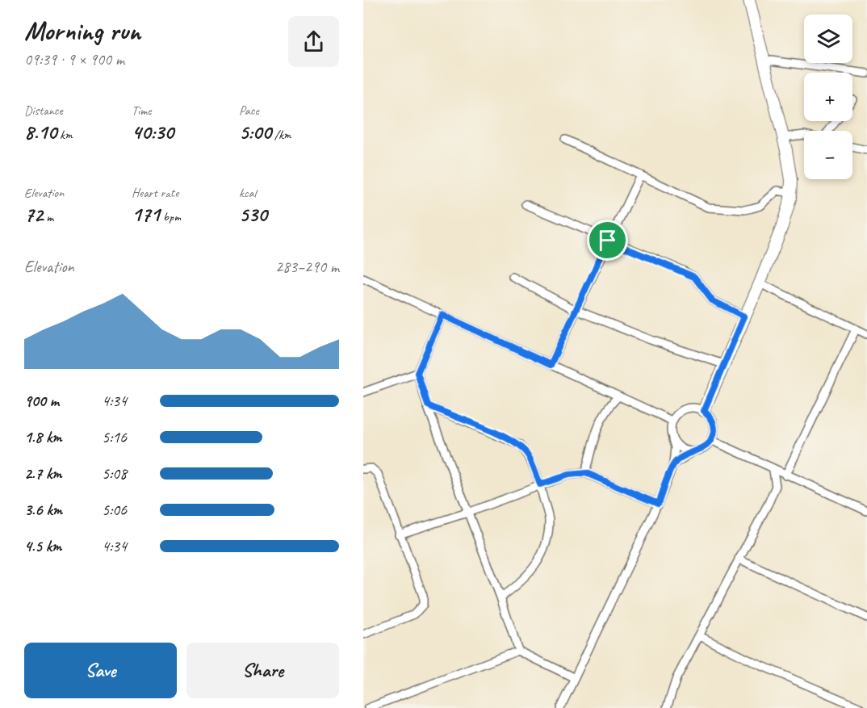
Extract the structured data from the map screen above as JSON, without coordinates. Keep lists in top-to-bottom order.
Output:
{
  "page": {
    "heading": ["Morning run", "09:39 · 9 × 900 m"],
    "map_buttons": ["+", "−"],
    "stats": [
      ["Distance", "8.10 km"],
      ["Time", "40:30"],
      ["Pace", "5:00 /km"],
      ["Elevation", "72 m"],
      ["Heart rate", "171 bpm"],
      ["kcal", "530"]
    ],
    "chart": ["Elevation", "283–290 m"],
    "list": [
      {
        "name": "900 m",
        "note": "4:34"
      },
      {
        "name": "1.8 km",
        "note": "5:16"
      },
      {
        "name": "2.7 km",
        "note": "5:08"
      },
      {
        "name": "3.6 km",
        "note": "5:06"
      },
      {
        "name": "4.5 km",
        "note": "4:34"
      }
    ],
    "buttons": ["Save", "Share"]
  }
}
